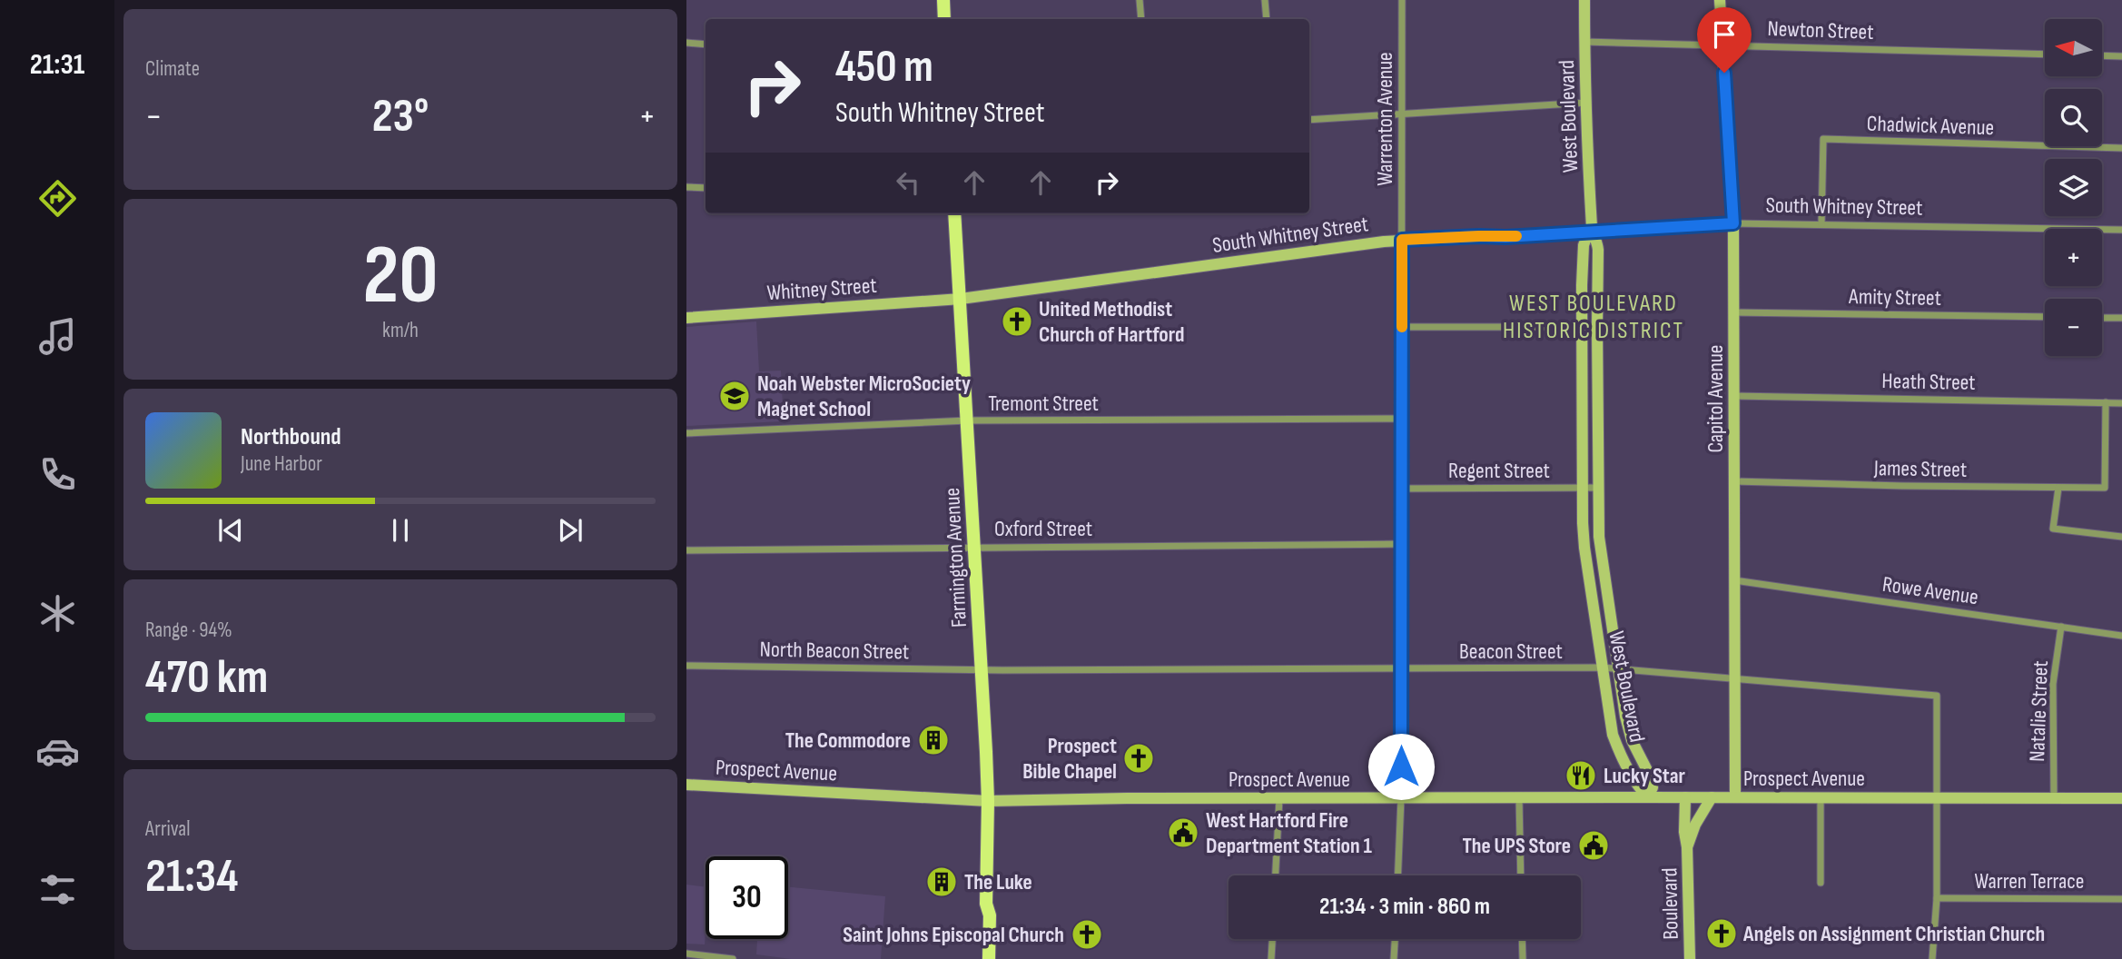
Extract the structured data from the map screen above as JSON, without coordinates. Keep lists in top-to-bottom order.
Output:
{
  "streets": {
    "main road": [
      "West Boulevard",
      "South Whitney Street",
      "Whitney Street",
      "Capitol Avenue",
      "Farmington Avenue",
      "Prospect Avenue",
      "Boulevard"
    ],
    "street": [
      "Newton Street",
      "Warrenton Avenue",
      "Chadwick Avenue",
      "Amity Street",
      "Heath Street",
      "Tremont Street",
      "James Street",
      "Regent Street",
      "Oxford Street",
      "Rowe Avenue",
      "North Beacon Street",
      "Beacon Street",
      "Natalie Street",
      "Warren Terrace"
    ]
  },
  "crossings": [
    ["Newton Street", "West Boulevard"],
    ["Newton Street", "Capitol Avenue"],
    ["West Boulevard", "South Whitney Street"],
    ["West Boulevard", "Regent Street"],
    ["West Boulevard", "Beacon Street"],
    ["West Boulevard", "Prospect Avenue"],
    ["Warrenton Avenue", "South Whitney Street"],
    ["Warrenton Avenue", "Tremont Street"],
    ["Warrenton Avenue", "Regent Street"],
    ["Warrenton Avenue", "Oxford Street"],
    ["Warrenton Avenue", "Beacon Street"],
    ["Warrenton Avenue", "Prospect Avenue"],
    ["Chadwick Avenue", "South Whitney Street"],
    ["South Whitney Street", "Whitney Street"],
    ["South Whitney Street", "Capitol Avenue"],
    ["South Whitney Street", "Farmington Avenue"],
    ["Whitney Street", "Farmington Avenue"],
    ["Amity Street", "Capitol Avenue"],
    ["Heath Street", "Capitol Avenue"],
    ["Heath Street", "James Street"],
    ["Capitol Avenue", "James Street"],
    ["Capitol Avenue", "Rowe Avenue"],
    ["Capitol Avenue", "Beacon Street"],
    ["Capitol Avenue", "Prospect Avenue"],
    ["Tremont Street", "Farmington Avenue"],
    ["Oxford Street", "Farmington Avenue"],
    ["Farmington Avenue", "North Beacon Street"],
    ["Farmington Avenue", "Beacon Street"],
    ["Farmington Avenue", "Prospect Avenue"],
    ["Rowe Avenue", "Natalie Street"],
    ["North Beacon Street", "Beacon Street"],
    ["Beacon Street", "Prospect Avenue"],
    ["Natalie Street", "Prospect Avenue"],
    ["Prospect Avenue", "Boulevard"]
  ],
  "districts": ["WEST BOULEVARD HISTORIC DISTRICT"],
  "places": {
    "church": [
      "United Methodist Church of Hartford",
      "Prospect Bible Chapel",
      "Angels on Assignment Christian Church",
      "Saint Johns Episcopal Church"
    ],
    "school or university": ["Noah Webster MicroSociety Magnet School"],
    "building": ["The Commodore", "The Luke"],
    "restaurant": ["Lucky Star"],
    "public building": ["West Hartford Fire Department Station 1", "The UPS Store"]
  },
  "north": "left",
  "page": {
    "tabs": "21:31",
    "tile": [
      "Climate",
      ["20", "km/h"],
      ["Range · 94%", "470 km"],
      ["Arrival", "21:34"]
    ],
    "map_buttons": ["+", "−"],
    "turn": ["450 m", "South Whitney Street"],
    "heat": ["−", "23°", "+"],
    "song": ["Northbound", "June Harbor"],
    "limit": "30",
    "trip": "21:34 · 3 min · 860 m"
  }
}
